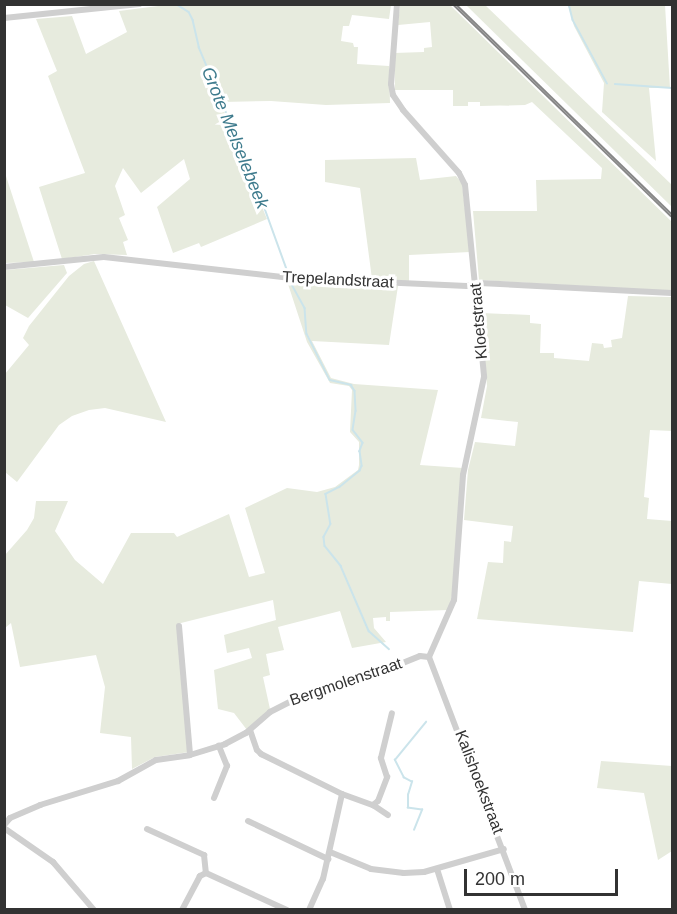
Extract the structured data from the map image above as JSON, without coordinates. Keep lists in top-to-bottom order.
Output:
{
  "streets": {
    "street": [
      "Trepelandstraat",
      "Kloetstraat",
      "Bergmolenstraat",
      "Kalishoekstraat"
    ]
  },
  "crossings": [
    ["Trepelandstraat", "Kloetstraat"],
    ["Kloetstraat", "Bergmolenstraat"],
    ["Kloetstraat", "Kalishoekstraat"],
    ["Bergmolenstraat", "Kalishoekstraat"]
  ],
  "water": ["Grote Melselebeek"],
  "scale_bar": "200 m"
}
